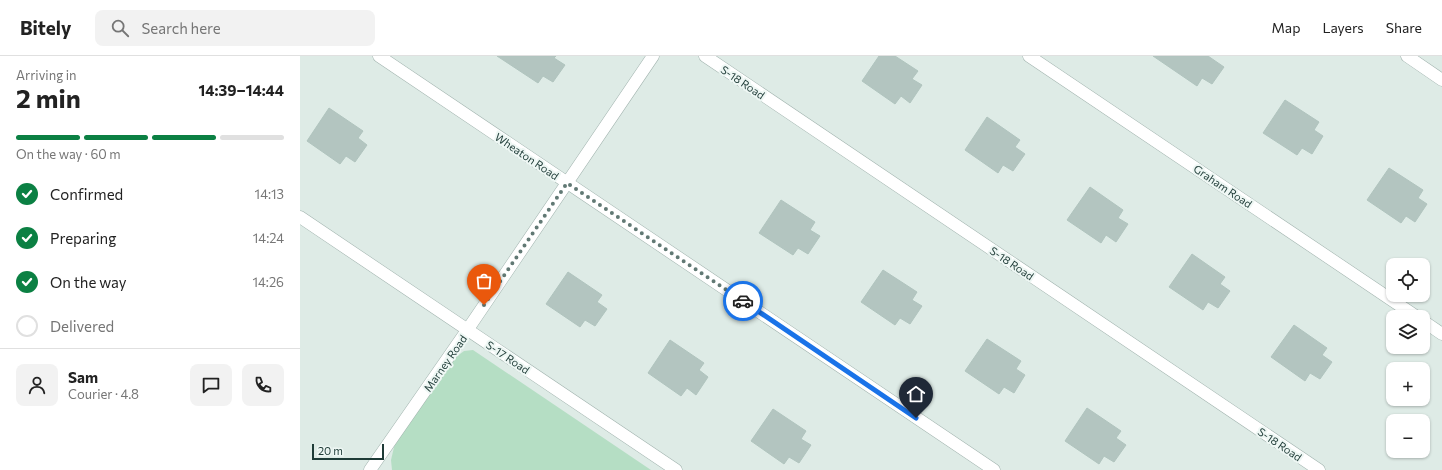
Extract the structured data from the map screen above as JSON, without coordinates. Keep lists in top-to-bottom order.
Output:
{
  "streets": {
    "street": [
      "S-18 Road",
      "Wheaton Road",
      "Graham Road",
      "S-17 Road",
      "Marney Road"
    ]
  },
  "crossings": [
    ["Wheaton Road", "Marney Road"],
    ["S-17 Road", "Marney Road"]
  ],
  "scale_bar": "20 m",
  "page": {
    "header": "Bitely",
    "search": "Search here",
    "nav": ["Map", "Layers", "Share"],
    "heading": ["2 min", "Arriving in", "14:39–14:44"],
    "panel": ["Sam", "Courier · 4.8"],
    "bar": "On the way · 60 m",
    "list": [
      ["Confirmed", "14:13"],
      ["Preparing", "14:24"],
      ["On the way", "14:26"],
      "Delivered"
    ],
    "map_buttons": ["+", "−"],
    "scale": "20 m"
  }
}
